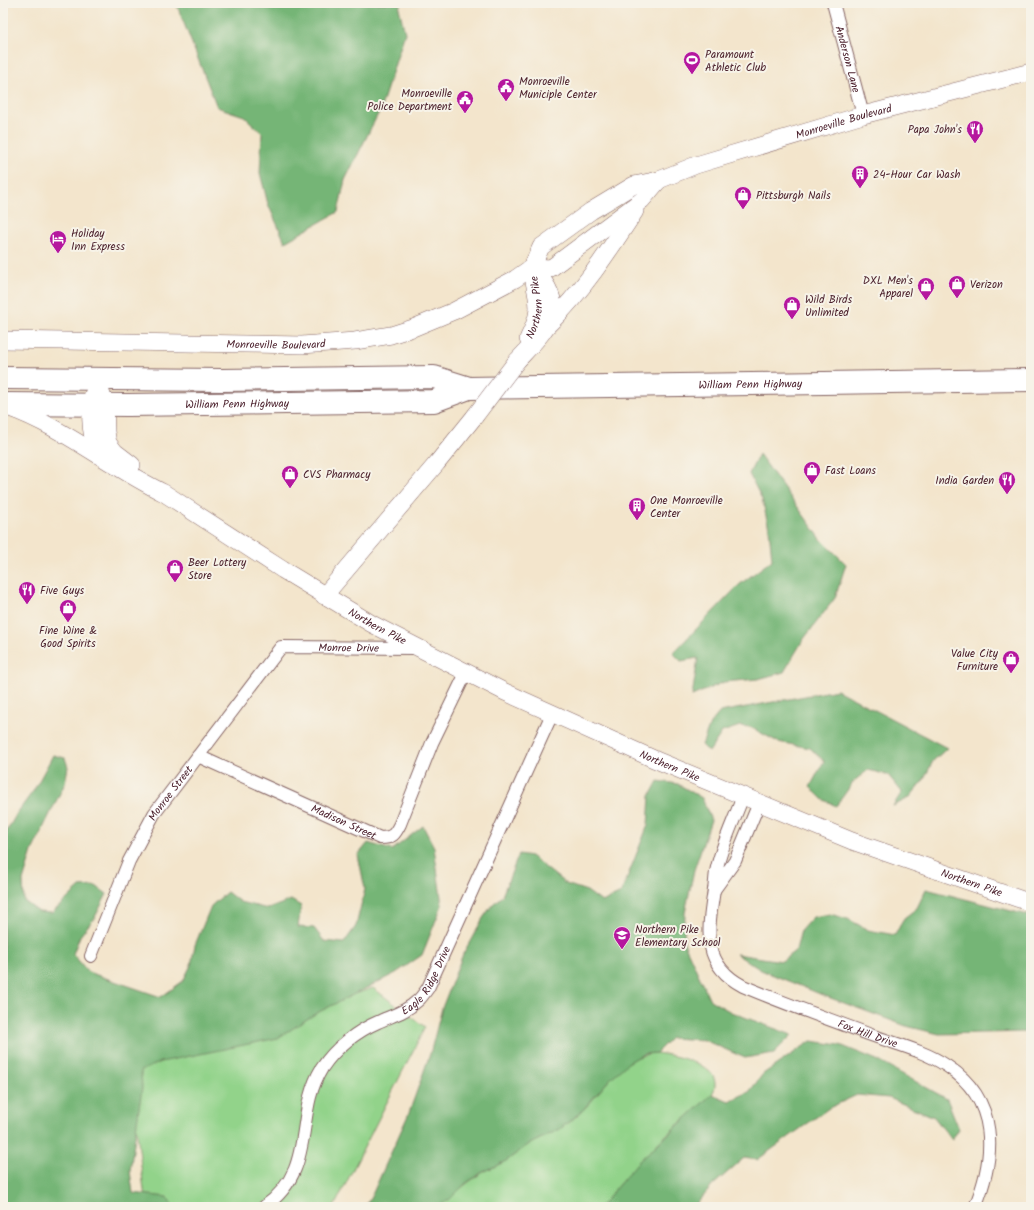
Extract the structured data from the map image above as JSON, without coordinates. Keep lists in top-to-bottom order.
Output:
{
  "streets": {
    "highway": ["William Penn Highway"],
    "main road": ["Monroeville Boulevard", "Northern Pike"],
    "street": [
      "Anderson Lane",
      "Monroe Drive",
      "Monroe Street",
      "Madison Street",
      "Eagle Ridge Drive",
      "Fox Hill Drive"
    ]
  },
  "crossings": [
    ["Anderson Lane", "Monroeville Boulevard"],
    ["Monroeville Boulevard", "Northern Pike"],
    ["Northern Pike", "William Penn Highway"],
    ["Northern Pike", "Monroe Drive"],
    ["Northern Pike", "Madison Street"],
    ["Northern Pike", "Eagle Ridge Drive"],
    ["Northern Pike", "Fox Hill Drive"],
    ["Monroe Drive", "Monroe Street"],
    ["Monroe Street", "Madison Street"]
  ],
  "places": {
    "sports": ["Paramount Athletic Club"],
    "public building": ["Monroeville Municiple Center", "Monroeville Police Department"],
    "restaurant": ["Papa John's", "India Garden", "Five Guys"],
    "building": ["24-Hour Car Wash", "One Monroeville Center"],
    "shop": [
      "Pittsburgh Nails",
      "Verizon",
      "DXL Men's Apparel",
      "Wild Birds Unlimited",
      "Fast Loans",
      "CVS Pharmacy",
      "Beer Lottery Store",
      "Fine Wine & Good Spirits",
      "Value City Furniture"
    ],
    "hotel": ["Holiday Inn Express"],
    "school or university": ["Northern Pike Elementary School"]
  }
}
